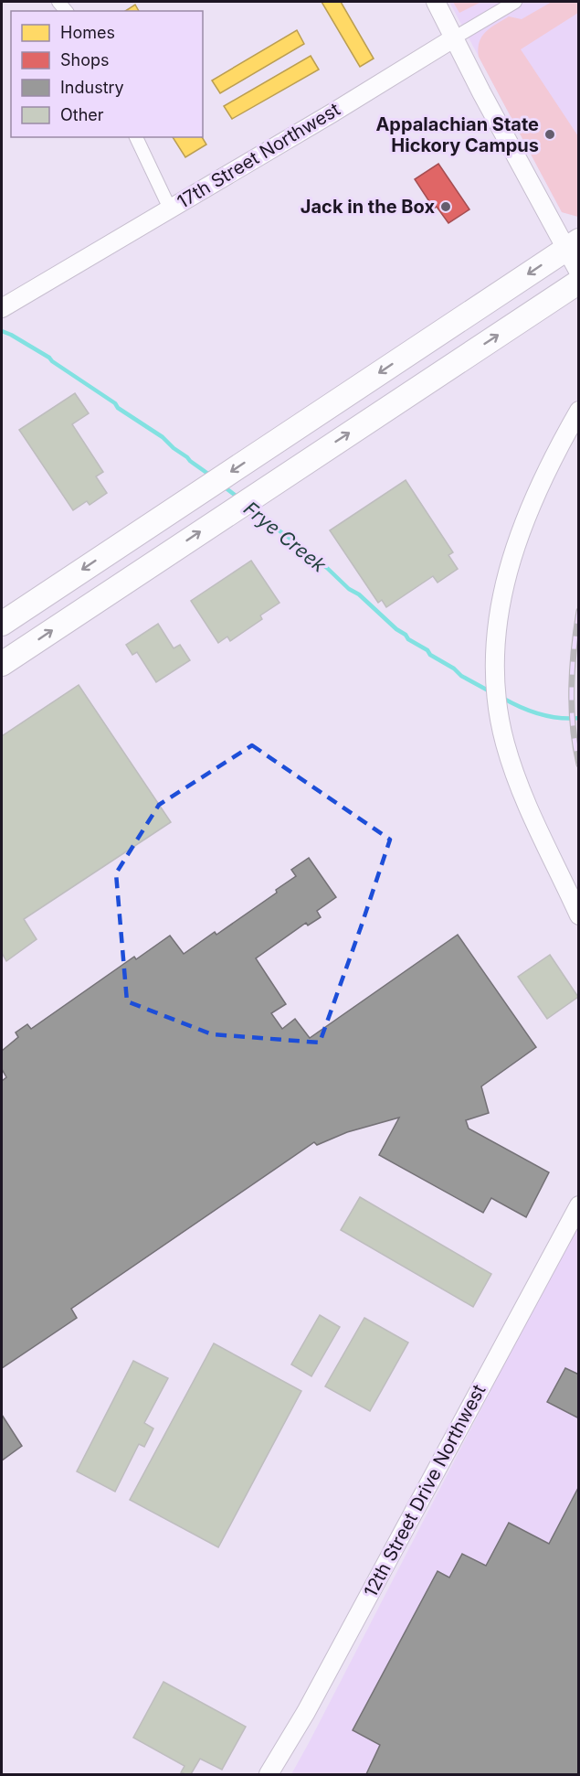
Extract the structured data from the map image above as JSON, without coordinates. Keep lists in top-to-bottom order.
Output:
{
  "streets": {
    "street": ["17th Street Northwest", "12th Street Drive Northwest"]
  },
  "water": ["Frye Creek"],
  "places": ["Appalachian State Hickory Campus", "Jack in the Box"],
  "legend": [
    "Homes",
    "Shops",
    "Industry",
    "Other"
  ]
}
